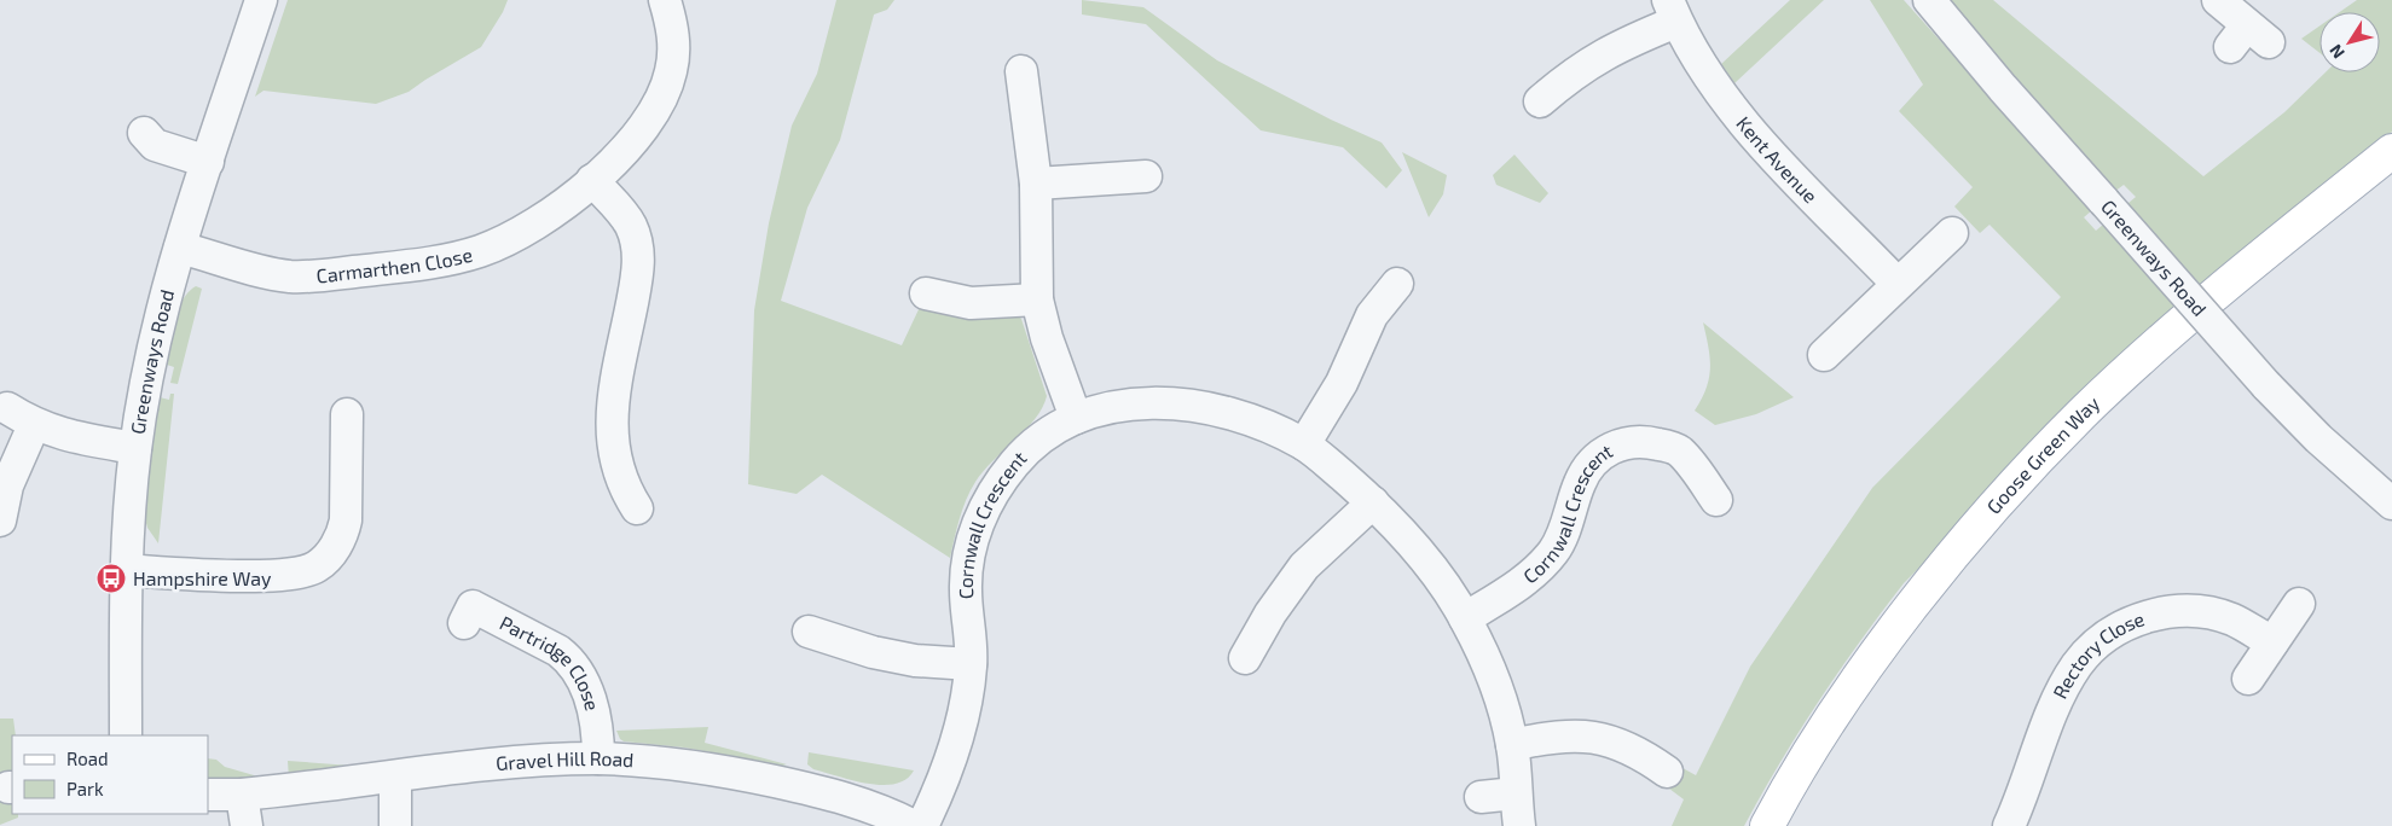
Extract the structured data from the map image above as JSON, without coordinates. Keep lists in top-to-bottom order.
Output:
{
  "streets": {
    "main road": ["Goose Green Way"],
    "street": [
      "Kent Avenue",
      "Greenways Road",
      "Carmarthen Close",
      "Cornwall Crescent",
      "Rectory Close",
      "Partridge Close",
      "Gravel Hill Road"
    ]
  },
  "crossings": [
    ["Greenways Road", "Carmarthen Close"],
    ["Partridge Close", "Gravel Hill Road"]
  ],
  "places": {
    "bus stop": ["Hampshire Way"]
  },
  "legend": ["Road", "Park"],
  "north": "bottom left"
}
